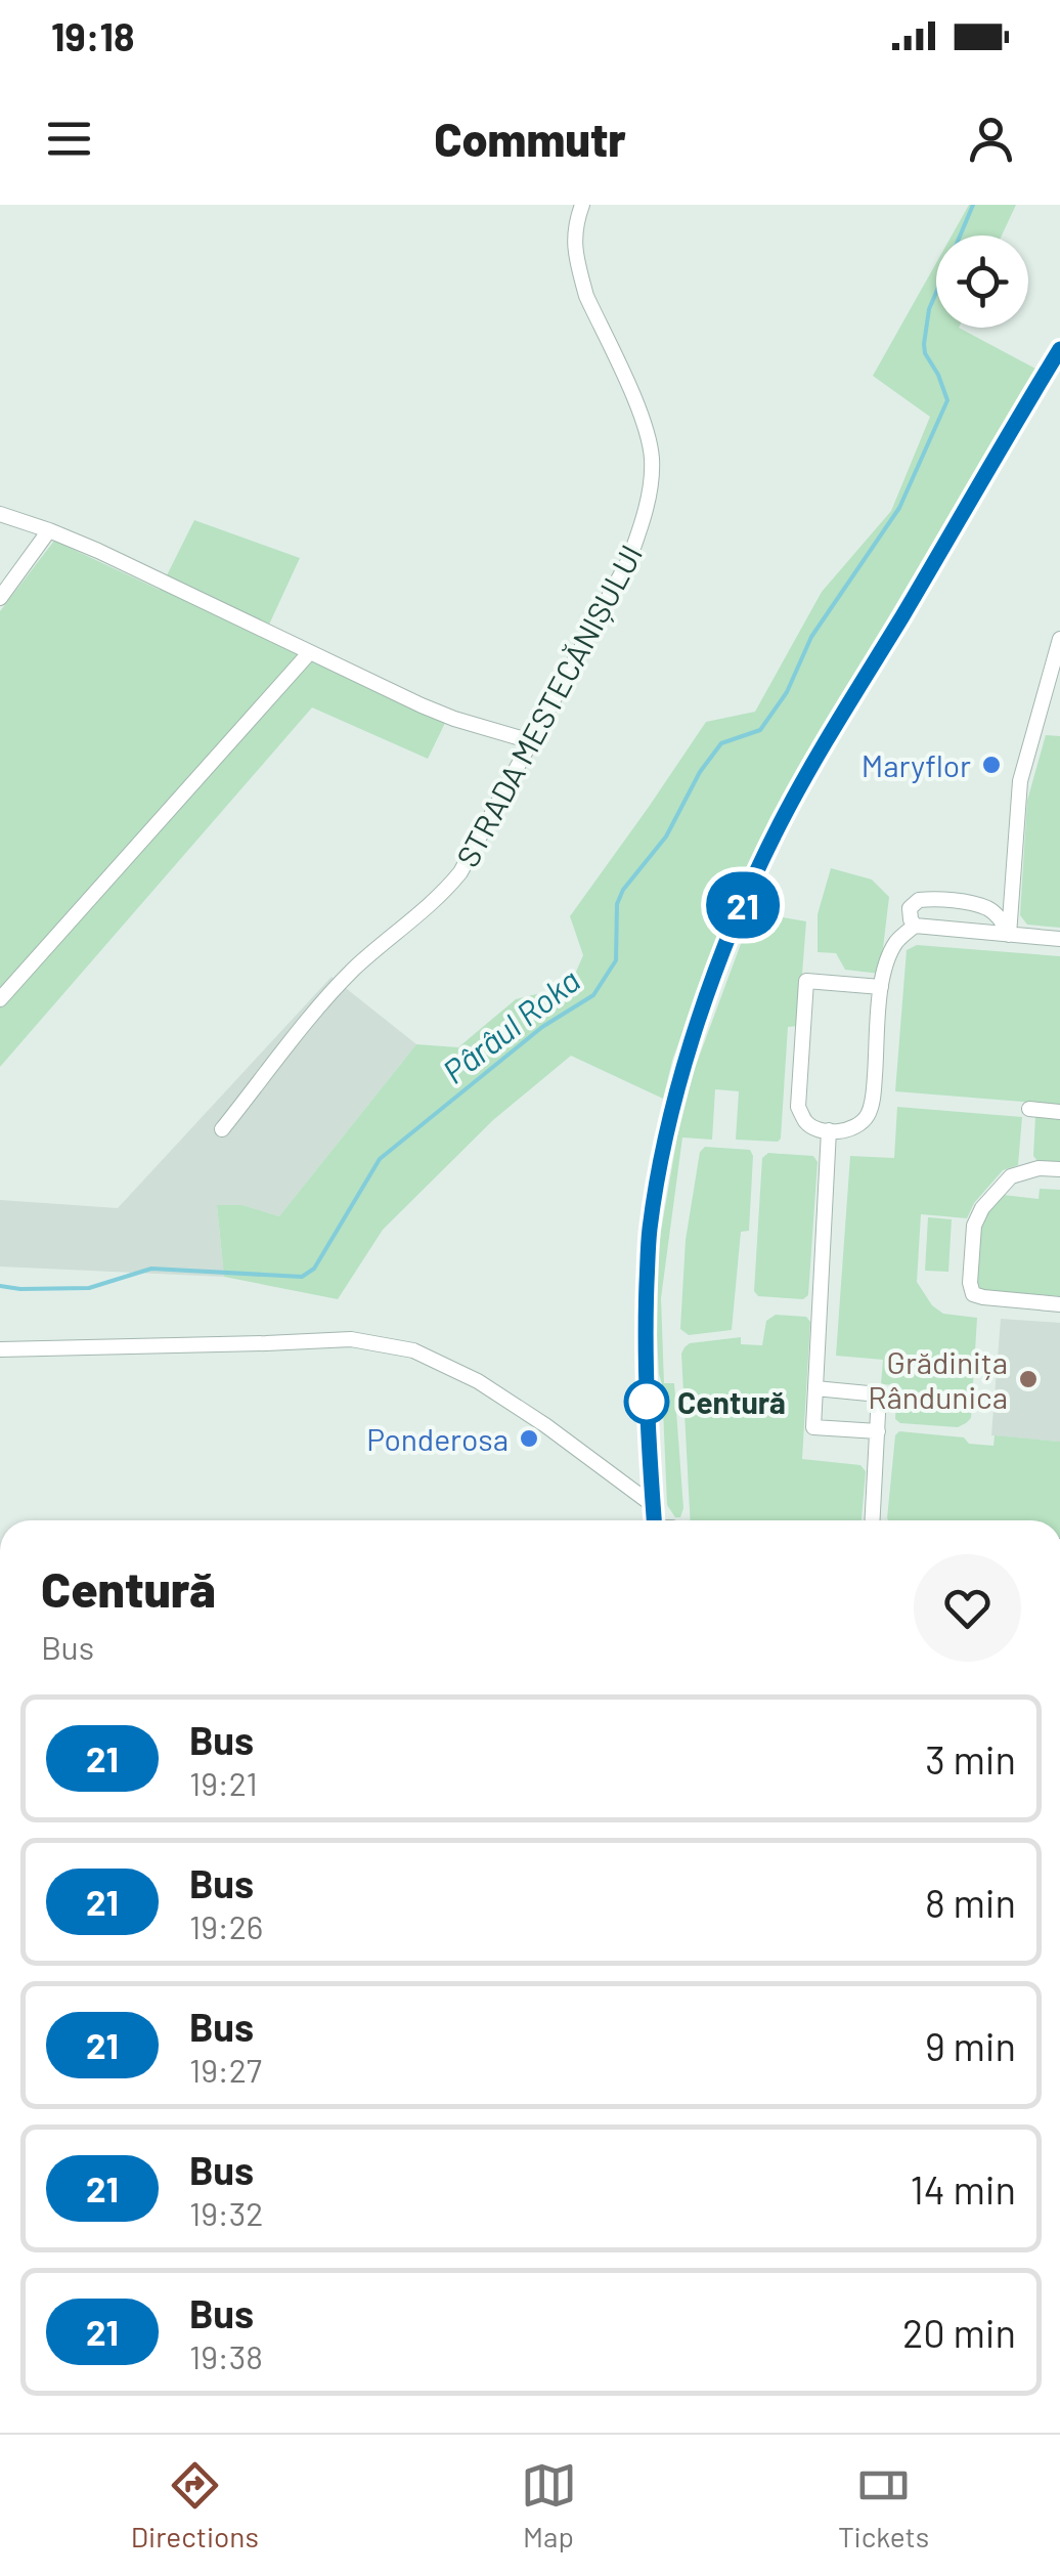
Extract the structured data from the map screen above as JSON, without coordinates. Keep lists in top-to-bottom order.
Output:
{
  "streets": {
    "street": ["STRADA MESTECĂNIȘULUI"]
  },
  "water": ["Pârâul Roka"],
  "places": [
    "Maryflor",
    "Grădinița Rândunica",
    "Centură",
    "Ponderosa"
  ],
  "lines": ["bus line 21"],
  "page": {
    "status": "19:18",
    "header": "Commutr",
    "on_map": "21",
    "heading": ["Centură", "Bus"],
    "list": [
      {
        "mark": "21",
        "name": "Bus",
        "note": "19:21",
        "value": "3 min"
      },
      {
        "mark": "21",
        "name": "Bus",
        "note": "19:26",
        "value": "8 min"
      },
      {
        "mark": "21",
        "name": "Bus",
        "note": "19:27",
        "value": "9 min"
      },
      {
        "mark": "21",
        "name": "Bus",
        "note": "19:32",
        "value": "14 min"
      },
      {
        "mark": "21",
        "name": "Bus",
        "note": "19:38",
        "value": "20 min"
      }
    ],
    "tabs": ["Directions", "Map", "Tickets"]
  }
}
